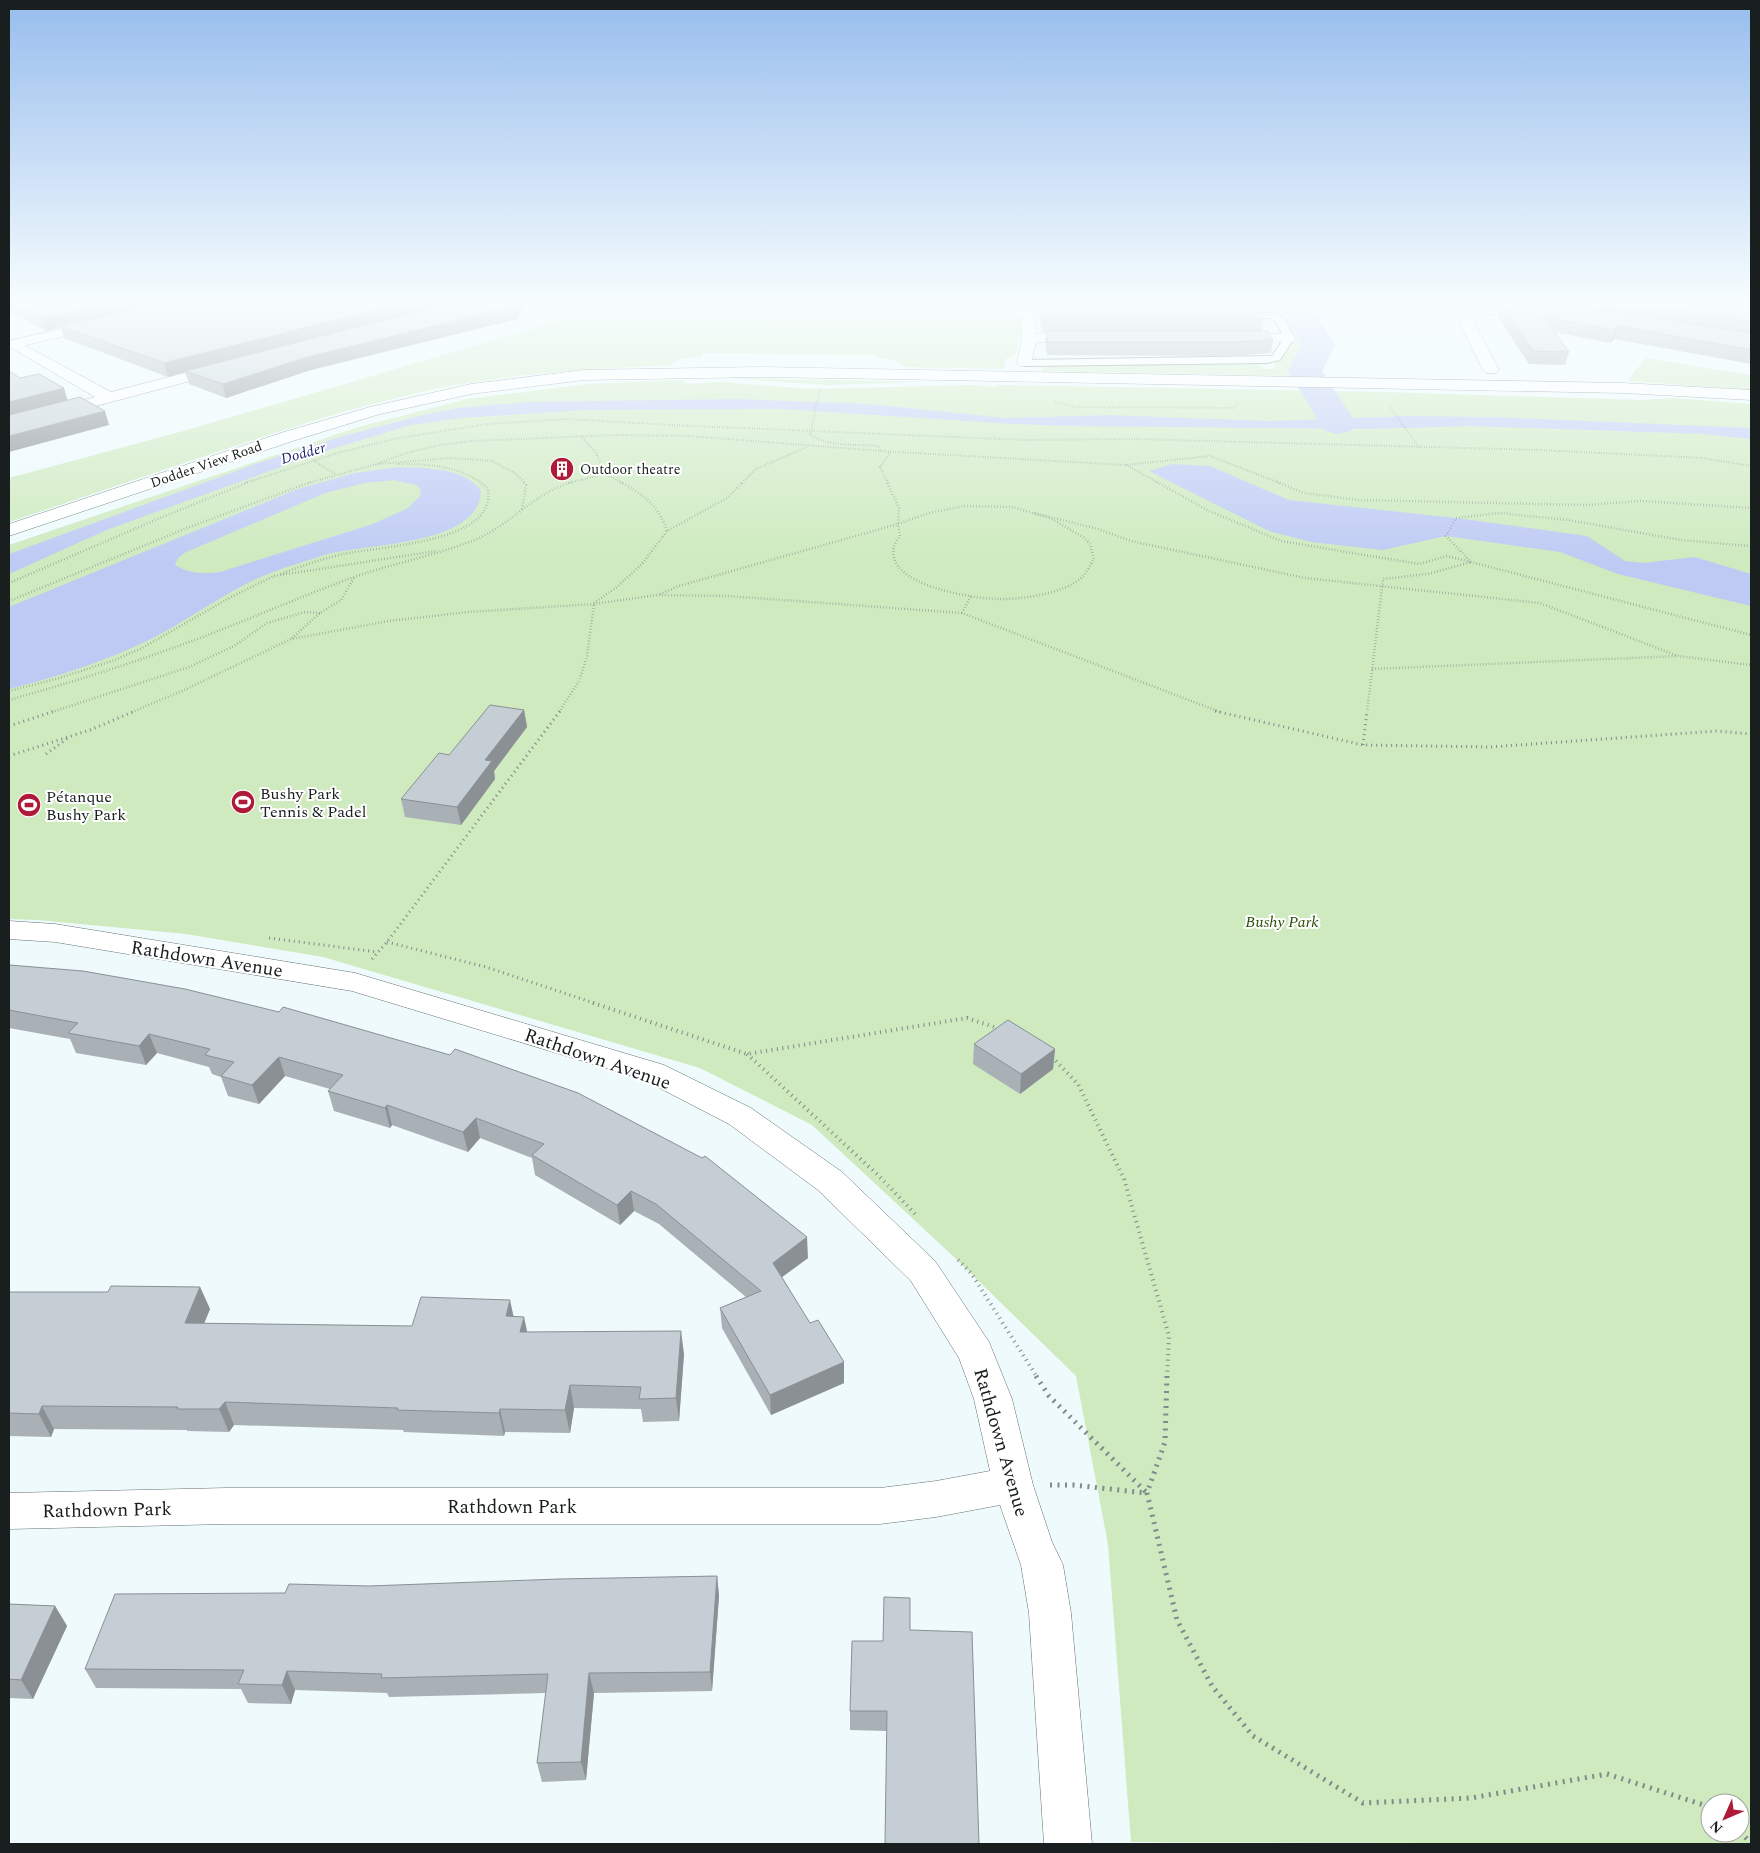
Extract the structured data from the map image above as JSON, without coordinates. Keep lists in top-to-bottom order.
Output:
{
  "streets": {
    "street": ["Dodder View Road", "Rathdown Avenue", "Rathdown Park"]
  },
  "crossings": [
    ["Rathdown Avenue", "Rathdown Park"]
  ],
  "water": ["Dodder"],
  "parks": ["Bushy Park"],
  "places": {
    "building": ["Outdoor theatre"],
    "sports": ["Bushy Park Tennis & Padel", "Pétanque Bushy Park"]
  },
  "north": "bottom left"
}
